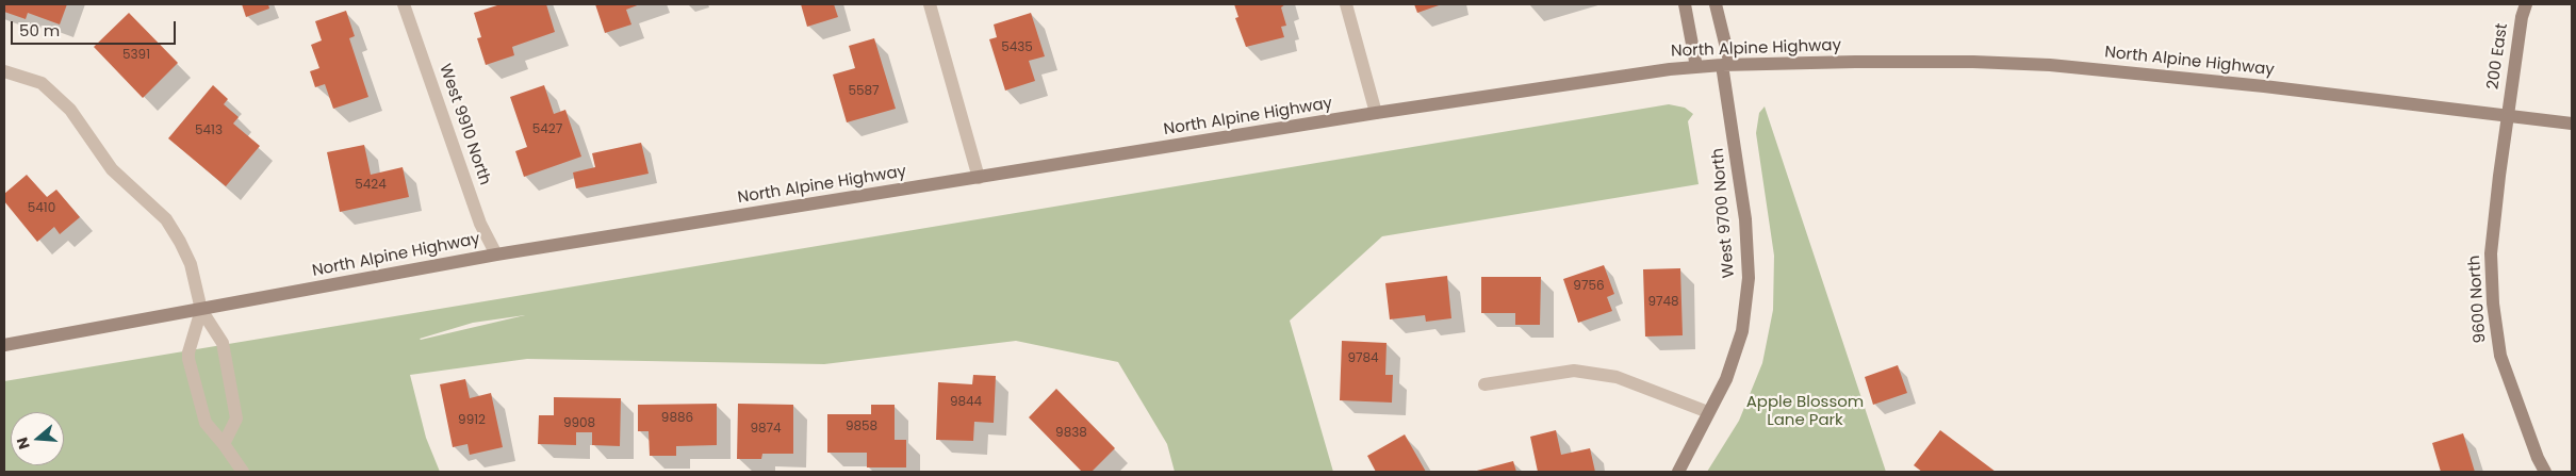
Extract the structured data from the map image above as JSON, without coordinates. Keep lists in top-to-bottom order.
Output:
{
  "streets": {
    "main road": [
      "North Alpine Highway",
      "200 East",
      "West 9700 North",
      "9600 North"
    ],
    "street": ["West 9910 North"]
  },
  "crossings": [
    ["North Alpine Highway", "200 East"],
    ["North Alpine Highway", "West 9910 North"],
    ["North Alpine Highway", "West 9700 North"],
    ["North Alpine Highway", "9600 North"],
    ["200 East", "9600 North"]
  ],
  "parks": ["Apple Blossom Lane Park"],
  "house_numbers": [
    "5435",
    "5391",
    "5587",
    "5427",
    "5413",
    "5424",
    "5410",
    "9756",
    "9748",
    "9784",
    "9844",
    "9886",
    "9912",
    "9908",
    "9858",
    "9874",
    "9838"
  ],
  "scale_bar": "50 m",
  "north": "left"
}
